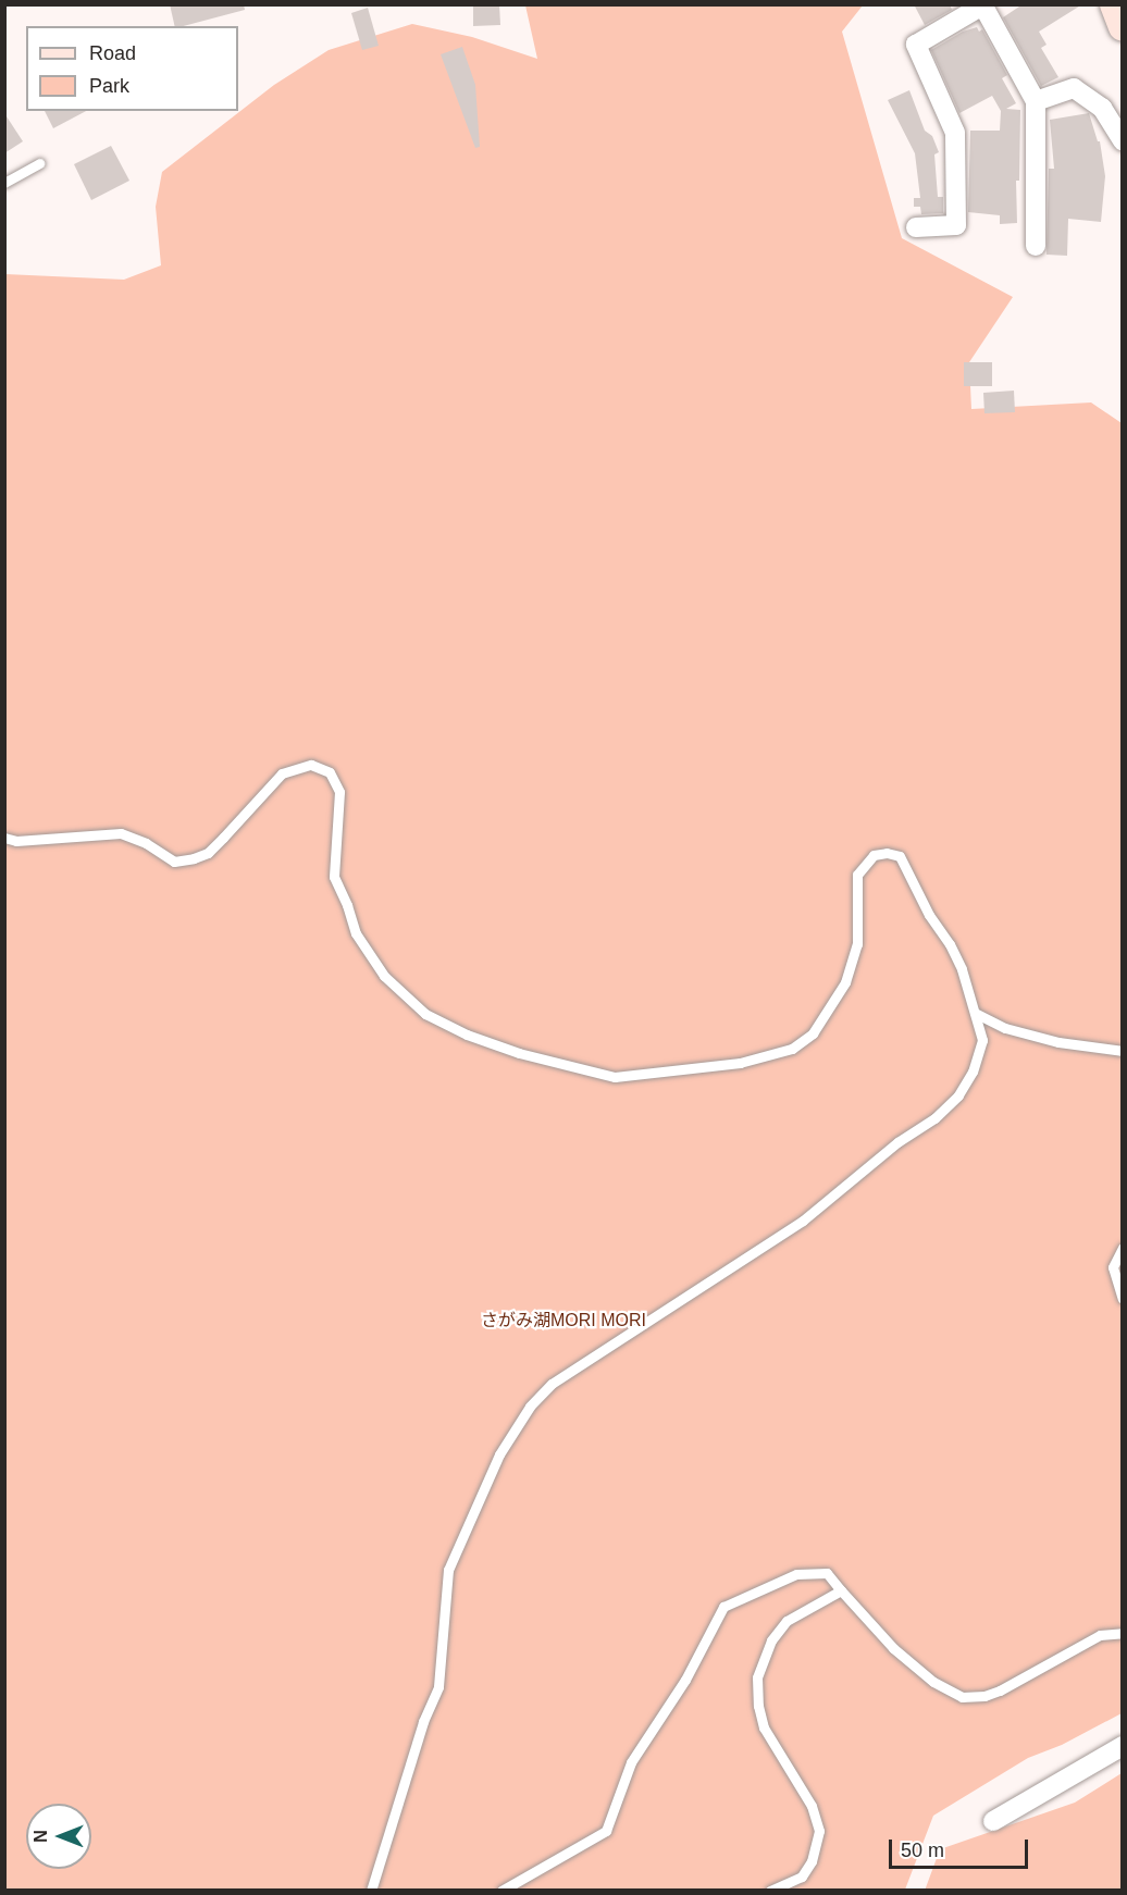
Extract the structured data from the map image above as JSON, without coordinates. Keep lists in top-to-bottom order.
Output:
{
  "parks": ["さがみ湖MORI MORI"],
  "legend": ["Road", "Park"],
  "scale_bar": "50 m",
  "north": "left"
}
